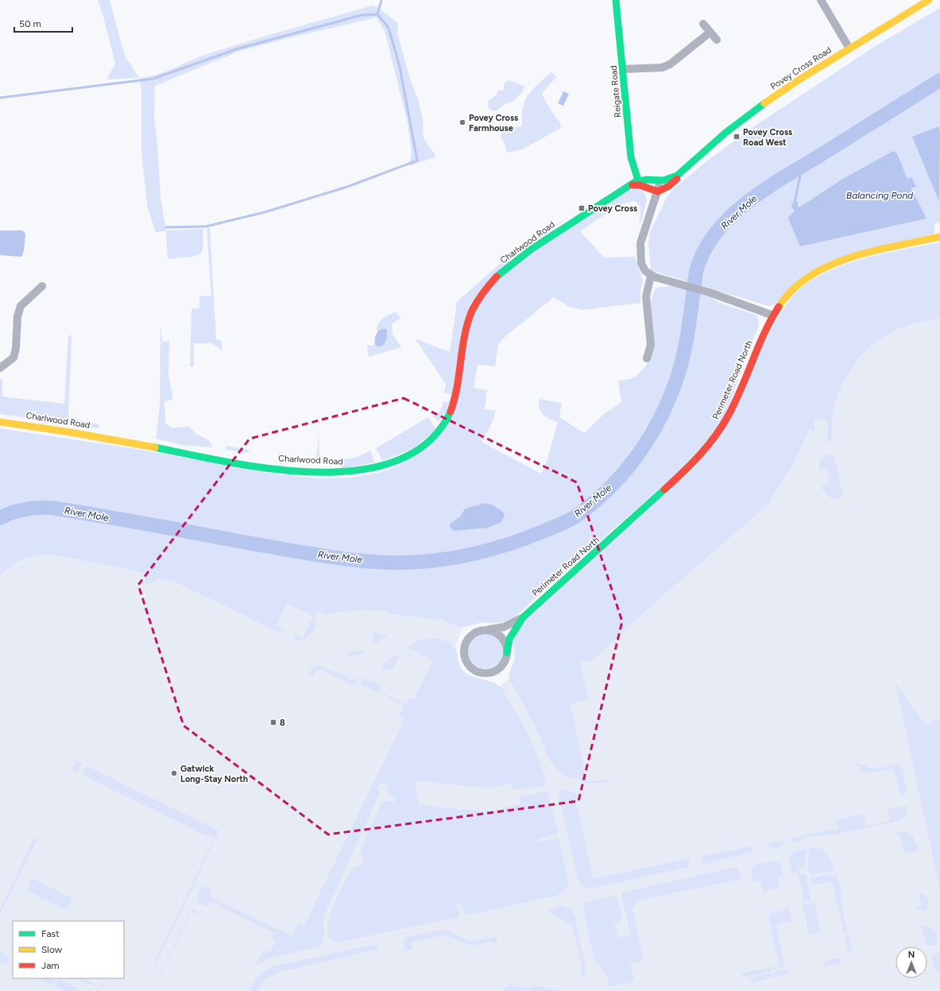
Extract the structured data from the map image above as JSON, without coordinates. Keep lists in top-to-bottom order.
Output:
{
  "streets": {
    "street": [
      "Povey Cross Road",
      "Reigate Road",
      "Charlwood Road",
      "Perimeter Road North"
    ]
  },
  "crossings": [
    ["Reigate Road", "Charlwood Road"]
  ],
  "water": ["Balancing Pond", "River Mole"],
  "places": {
    "other": ["Povey Cross Farmhouse", "Gatwick Long-Stay North"],
    "transit": ["Povey Cross Road West", "Povey Cross", "8"]
  },
  "legend": ["Fast", "Slow", "Jam"],
  "scale_bar": "50 m",
  "north": "top"
}
